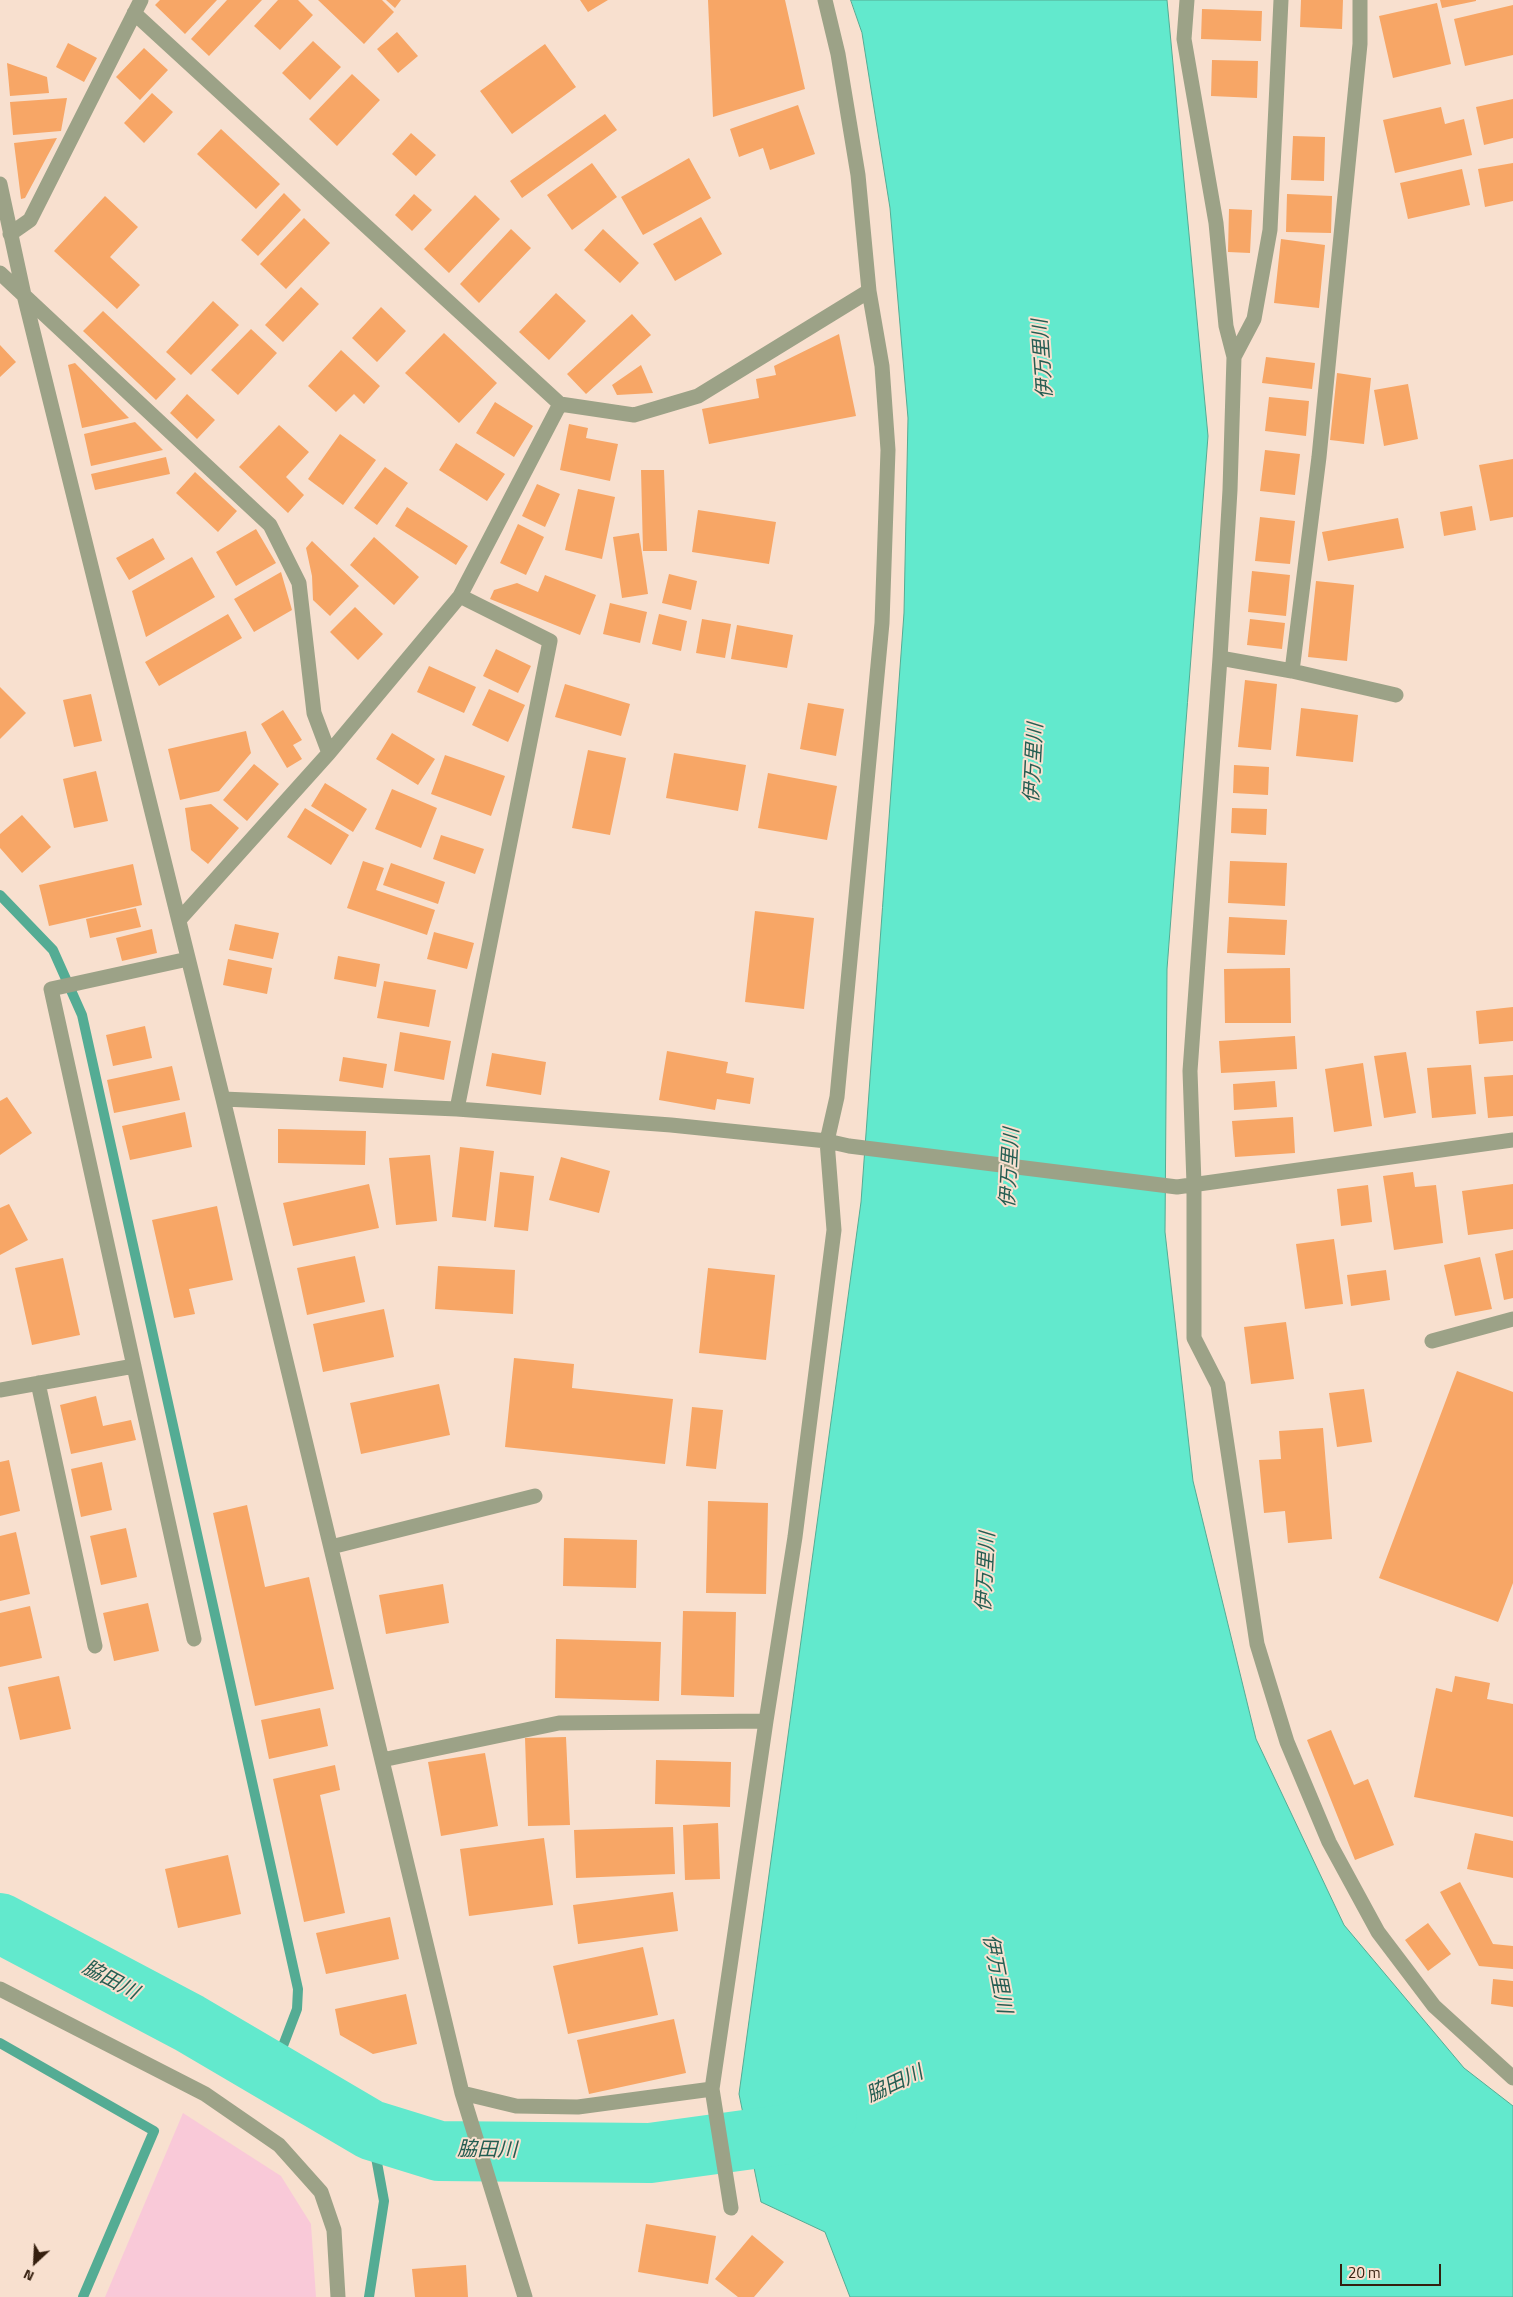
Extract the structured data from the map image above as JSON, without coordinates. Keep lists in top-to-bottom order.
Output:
{
  "water": ["伊万里川", "脇田川"],
  "scale_bar": "20 m",
  "north": "bottom left"
}
